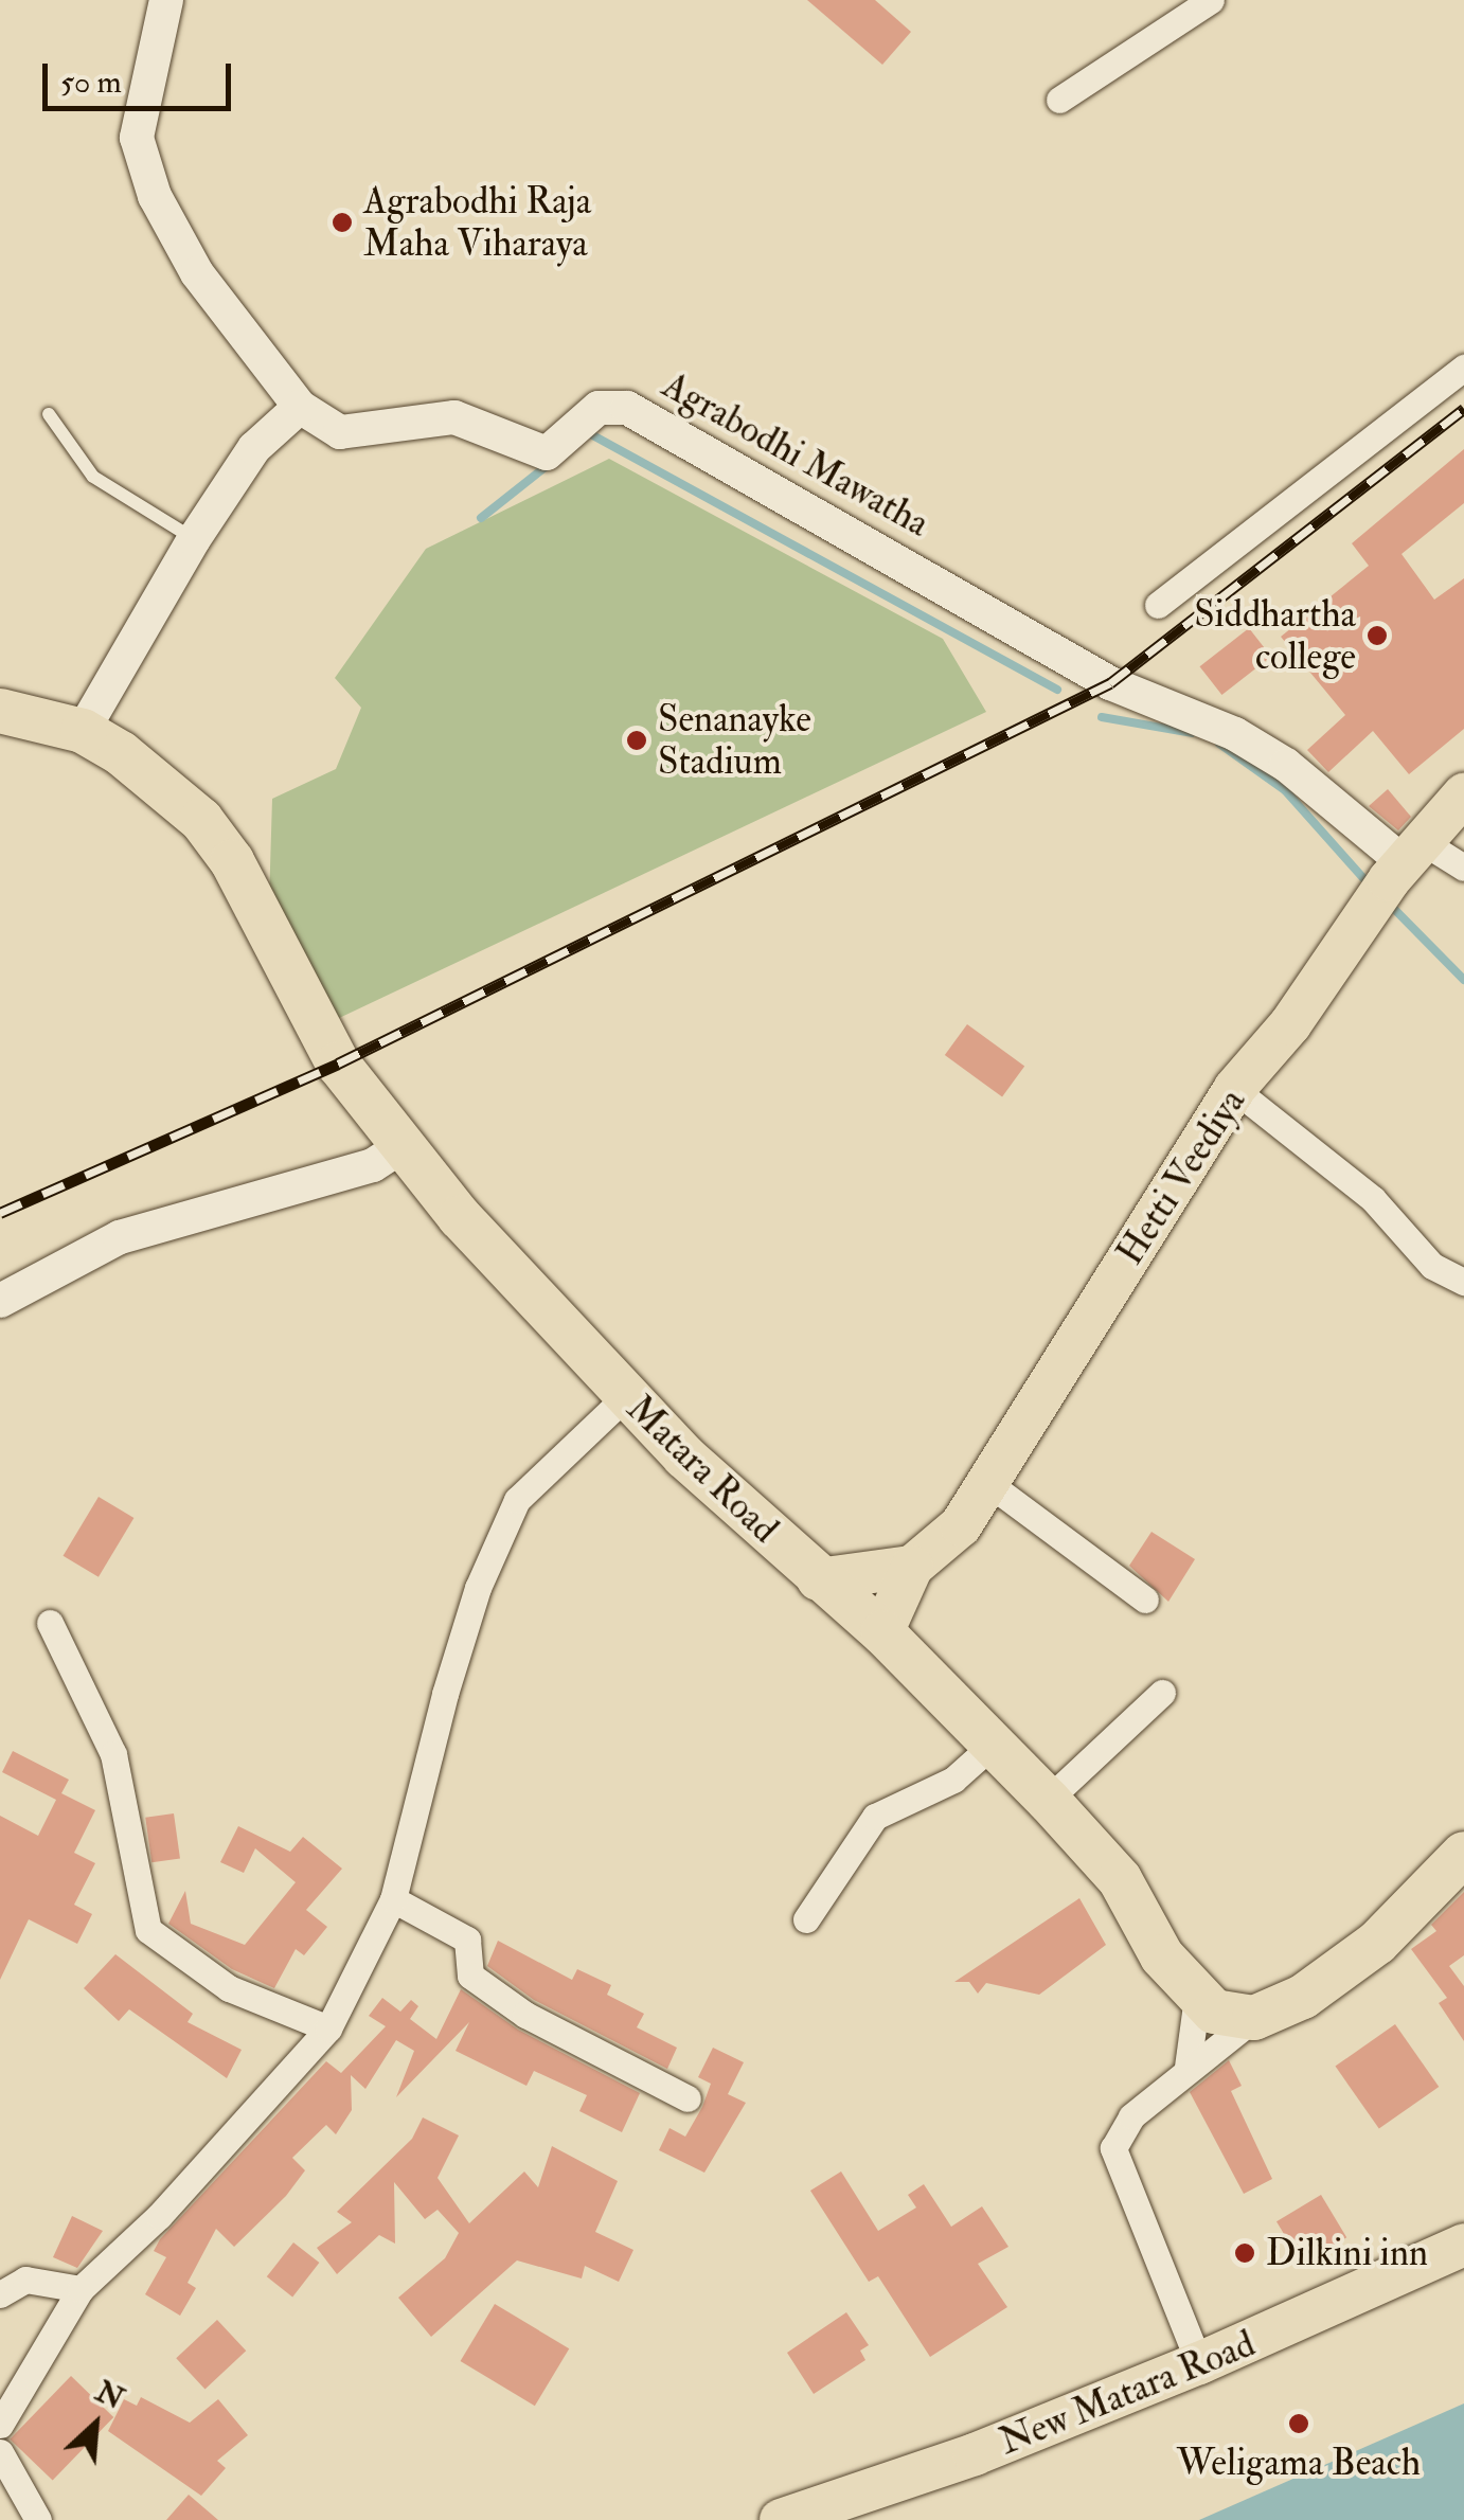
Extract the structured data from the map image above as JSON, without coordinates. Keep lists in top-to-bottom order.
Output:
{
  "streets": {
    "highway": ["Matara Road"],
    "main road": ["Hetti Veediya", "New Matara Road"],
    "street": ["Agrabodhi Mawatha"]
  },
  "crossings": [
    ["Agrabodhi Mawatha", "Hetti Veediya"],
    ["Hetti Veediya", "Matara Road"]
  ],
  "places": [
    "Agrabodhi Raja Maha Viharaya",
    "Siddhartha college",
    "Senanayke Stadium",
    "Dilkini inn",
    "Weligama Beach"
  ],
  "scale_bar": "50 m",
  "north": "top right"
}
